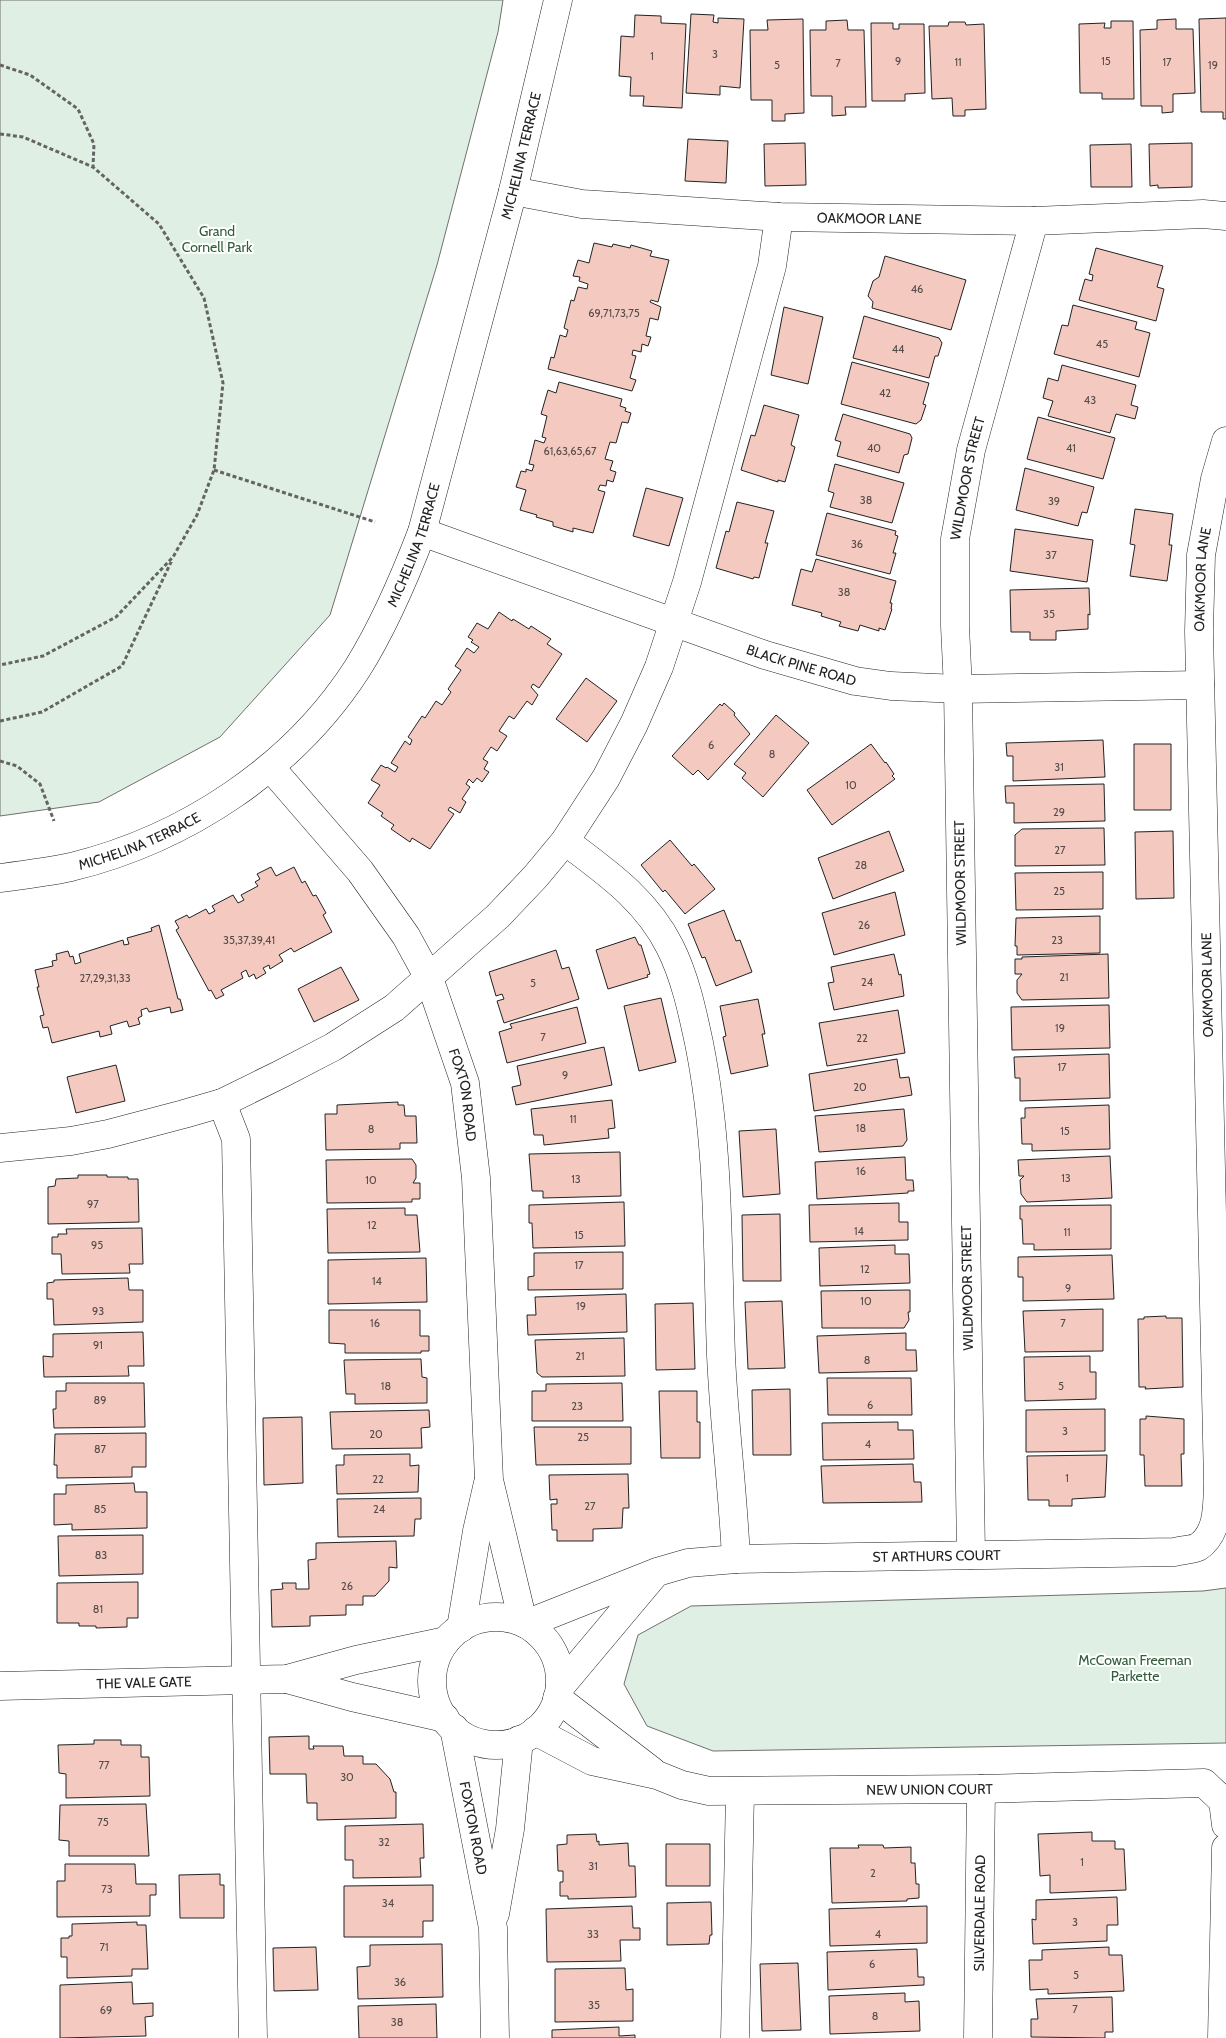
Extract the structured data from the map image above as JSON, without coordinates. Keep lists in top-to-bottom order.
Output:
{
  "streets": {
    "street": [
      "MICHELINA TERRACE",
      "OAKMOOR LANE",
      "WILDMOOR STREET",
      "BLACK PINE ROAD",
      "FOXTON ROAD",
      "ST ARTHURS COURT",
      "THE VALE GATE",
      "NEW UNION COURT",
      "SILVERDALE ROAD"
    ]
  },
  "crossings": [
    ["MICHELINA TERRACE", "OAKMOOR LANE"],
    ["MICHELINA TERRACE", "BLACK PINE ROAD"],
    ["MICHELINA TERRACE", "FOXTON ROAD"],
    ["OAKMOOR LANE", "WILDMOOR STREET"],
    ["OAKMOOR LANE", "BLACK PINE ROAD"],
    ["OAKMOOR LANE", "ST ARTHURS COURT"],
    ["WILDMOOR STREET", "BLACK PINE ROAD"],
    ["WILDMOOR STREET", "ST ARTHURS COURT"],
    ["FOXTON ROAD", "ST ARTHURS COURT"],
    ["FOXTON ROAD", "THE VALE GATE"],
    ["FOXTON ROAD", "NEW UNION COURT"],
    ["ST ARTHURS COURT", "THE VALE GATE"],
    ["ST ARTHURS COURT", "NEW UNION COURT"],
    ["THE VALE GATE", "NEW UNION COURT"],
    ["NEW UNION COURT", "SILVERDALE ROAD"]
  ],
  "parks": ["Grand Cornell Park", "McCowan Freeman Parkette"],
  "house_numbers": [
    "3",
    "1",
    "9",
    "15",
    "11",
    "17",
    "7",
    "5",
    "19",
    "46",
    "69,71,73,75",
    "45",
    "44",
    "42",
    "43",
    "40",
    "41",
    "61,63,65,67",
    "38",
    "39",
    "36",
    "37",
    "38",
    "35",
    "6",
    "8",
    "31",
    "10",
    "29",
    "27",
    "28",
    "25",
    "26",
    "35,37,39,41",
    "23",
    "21",
    "27,29,31,33",
    "24",
    "5",
    "19",
    "7",
    "22",
    "17",
    "9",
    "20",
    "11",
    "18",
    "8",
    "15",
    "16",
    "13",
    "13",
    "10",
    "97",
    "12",
    "14",
    "11",
    "15",
    "95",
    "17",
    "12",
    "14",
    "9",
    "10",
    "19",
    "93",
    "16",
    "7",
    "91",
    "21",
    "8",
    "18",
    "5",
    "89",
    "6",
    "23",
    "3",
    "20",
    "25",
    "4",
    "87",
    "1",
    "22",
    "27",
    "85",
    "24",
    "83",
    "26",
    "81",
    "77",
    "30",
    "75",
    "32",
    "1",
    "31",
    "2",
    "73",
    "34",
    "3",
    "33",
    "4",
    "71",
    "6",
    "5",
    "36",
    "35",
    "7",
    "69",
    "8",
    "38"
  ]
}
